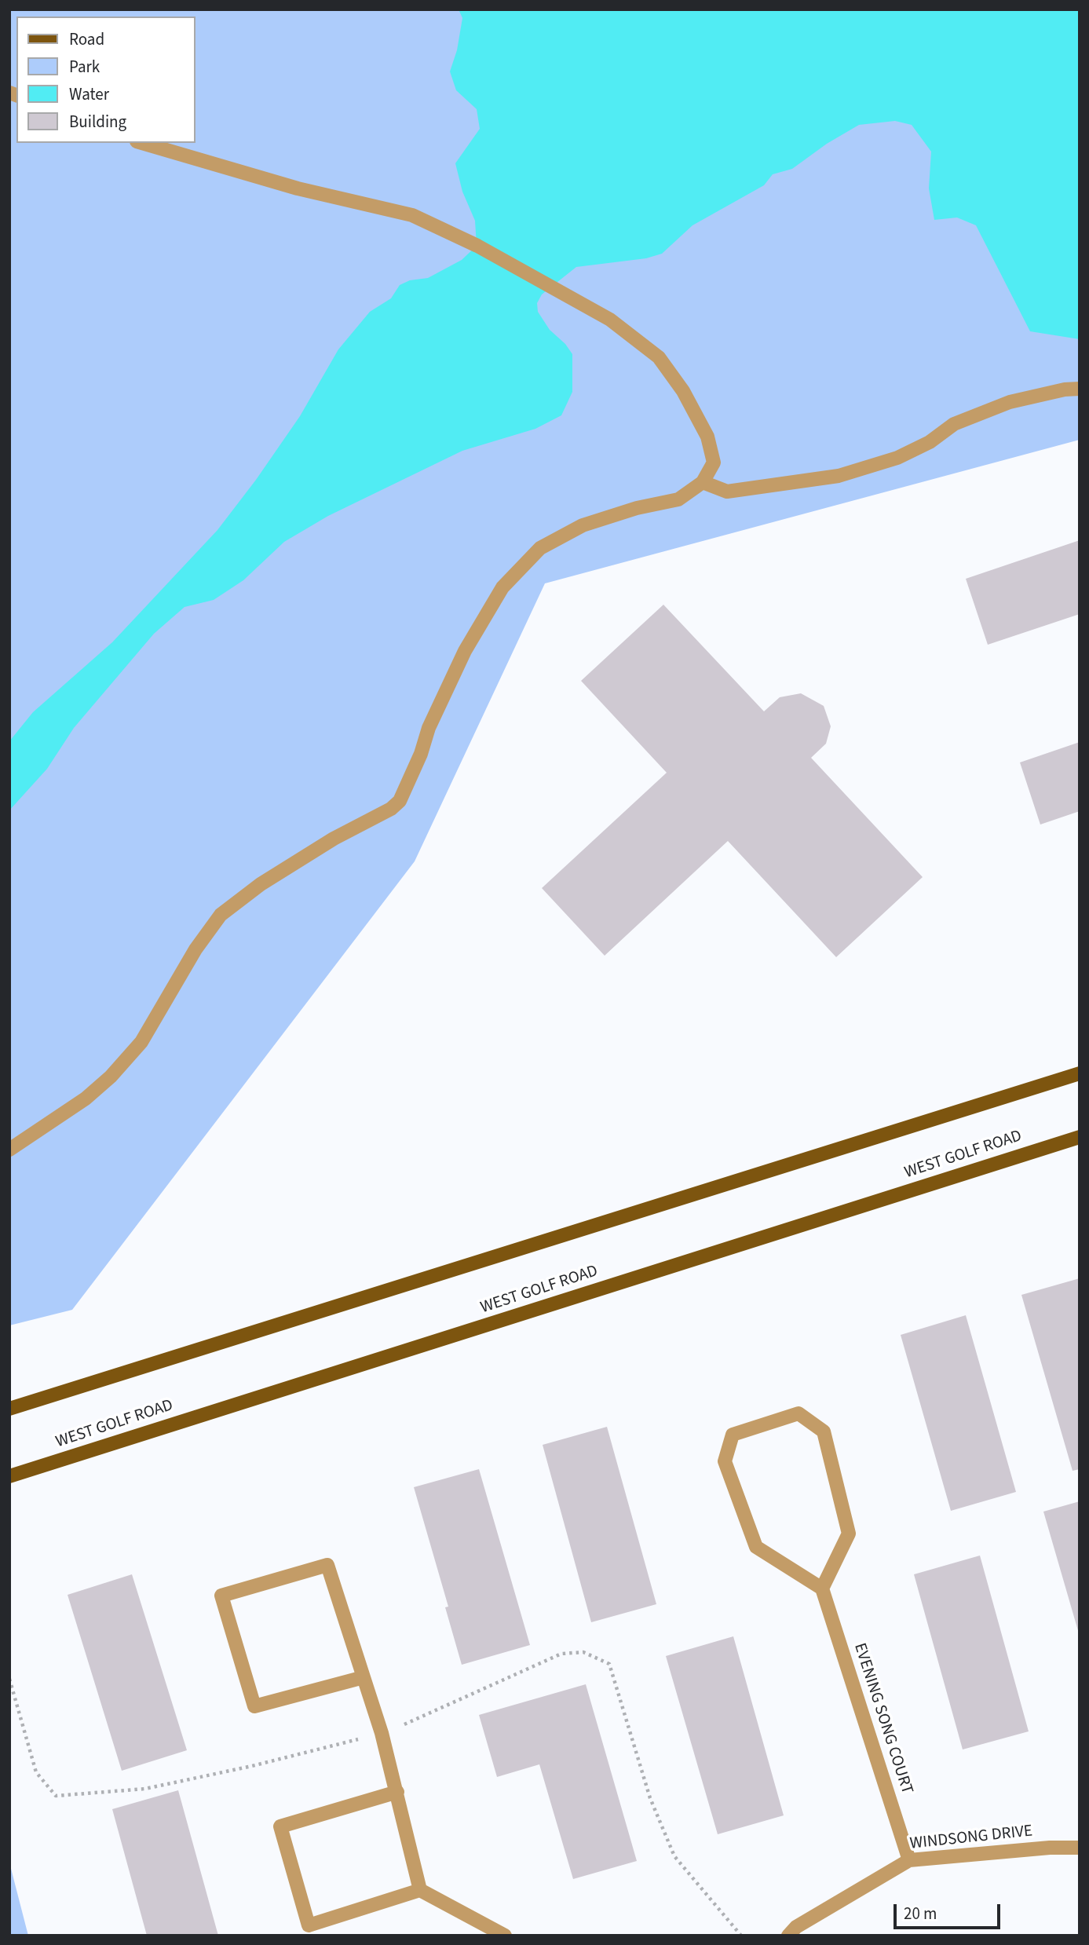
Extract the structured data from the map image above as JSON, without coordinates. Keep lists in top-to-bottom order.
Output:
{
  "streets": {
    "main road": ["WEST GOLF ROAD"],
    "street": ["EVENING SONG COURT", "WINDSONG DRIVE"]
  },
  "crossings": [
    ["EVENING SONG COURT", "WINDSONG DRIVE"]
  ],
  "legend": [
    "Road",
    "Park",
    "Water",
    "Building"
  ],
  "scale_bar": "20 m"
}
